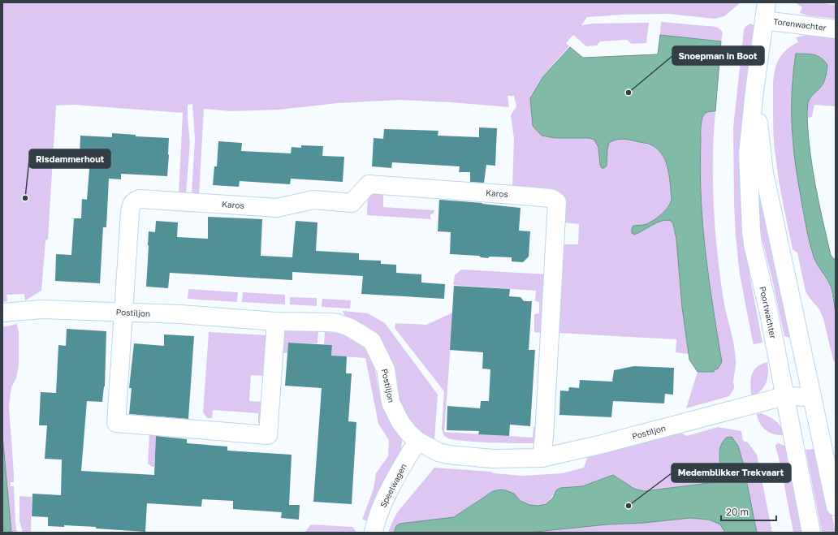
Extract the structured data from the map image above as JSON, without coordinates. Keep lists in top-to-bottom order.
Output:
{
  "streets": {
    "street": [
      "Torenwachter",
      "Karos",
      "Postiljon",
      "Poortwachter",
      "Speelwagen"
    ]
  },
  "crossings": [
    ["Torenwachter", "Poortwachter"],
    ["Karos", "Postiljon"],
    ["Postiljon", "Poortwachter"],
    ["Postiljon", "Speelwagen"]
  ],
  "places": ["Snoepman in Boot", "Risdammerhout", "Medemblikker Trekvaart"],
  "scale_bar": "20 m"
}
